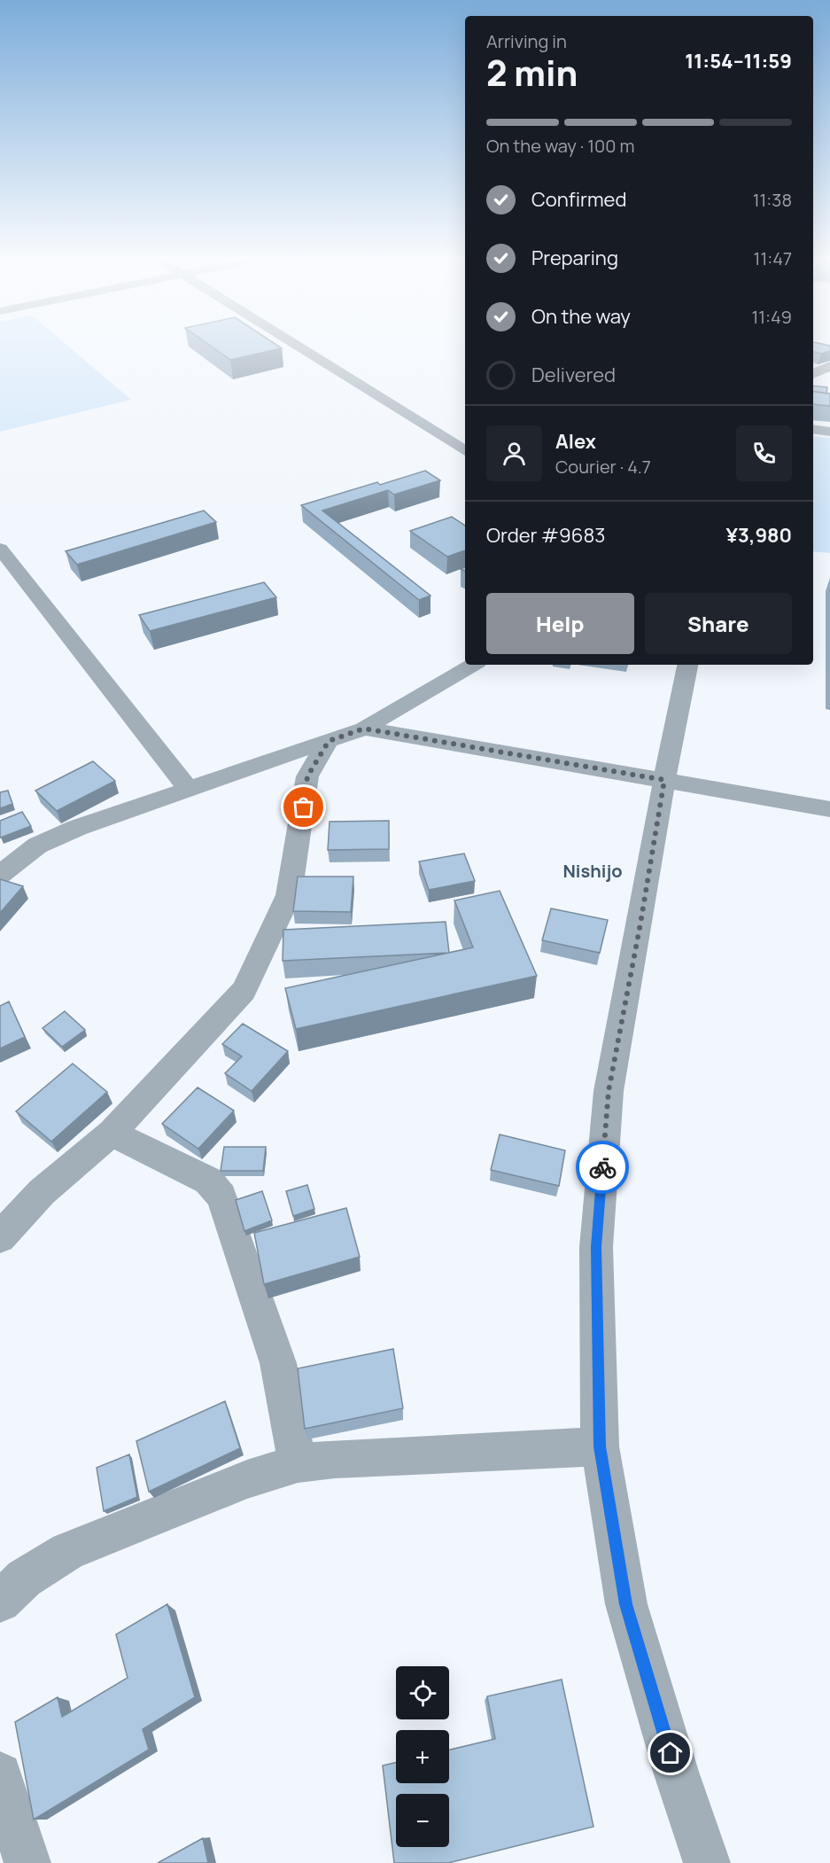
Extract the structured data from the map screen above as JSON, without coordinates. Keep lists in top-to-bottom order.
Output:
{
  "districts": ["Nishijo"],
  "page": {
    "heading": ["2 min", "Arriving in", "11:54–11:59"],
    "panel": [
      "Alex",
      "Courier · 4.7",
      "Order #9683",
      "¥3,980"
    ],
    "bar": "On the way · 100 m",
    "list": [
      ["Confirmed", "11:38"],
      ["Preparing", "11:47"],
      ["On the way", "11:49"],
      "Delivered"
    ],
    "buttons": ["Help", "Share"],
    "map_buttons": ["+", "−"]
  }
}
